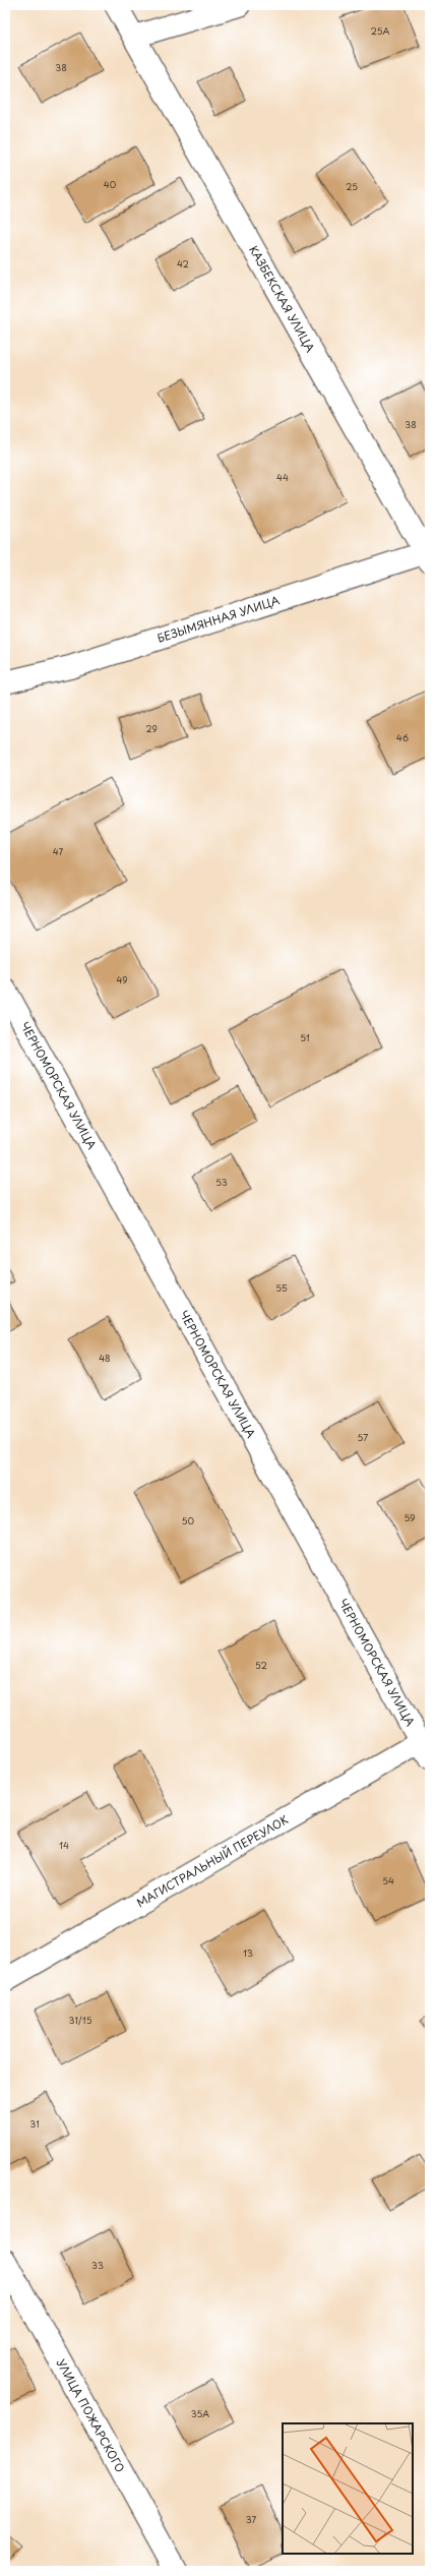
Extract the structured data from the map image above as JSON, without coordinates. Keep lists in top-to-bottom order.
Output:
{
  "streets": {
    "street": [
      "КАЗБЕКСКАЯ УЛИЦА",
      "БЕЗЫМЯННАЯ УЛИЦА",
      "ЧЕРНОМОРСКАЯ УЛИЦА",
      "МАГИСТРАЛЬНЫЙ ПЕРЕУЛОК",
      "УЛИЦА ПОЖАРСКОГО"
    ]
  },
  "crossings": [
    ["КАЗБЕКСКАЯ УЛИЦА", "БЕЗЫМЯННАЯ УЛИЦА"],
    ["ЧЕРНОМОРСКАЯ УЛИЦА", "МАГИСТРАЛЬНЫЙ ПЕРЕУЛОК"]
  ],
  "house_numbers": [
    "25А",
    "38",
    "40",
    "25",
    "42",
    "38",
    "44",
    "29",
    "46",
    "47",
    "49",
    "51",
    "53",
    "55",
    "48",
    "57",
    "59",
    "50",
    "52",
    "14",
    "54",
    "13",
    "31/15",
    "31",
    "33",
    "35А",
    "37"
  ]
}
